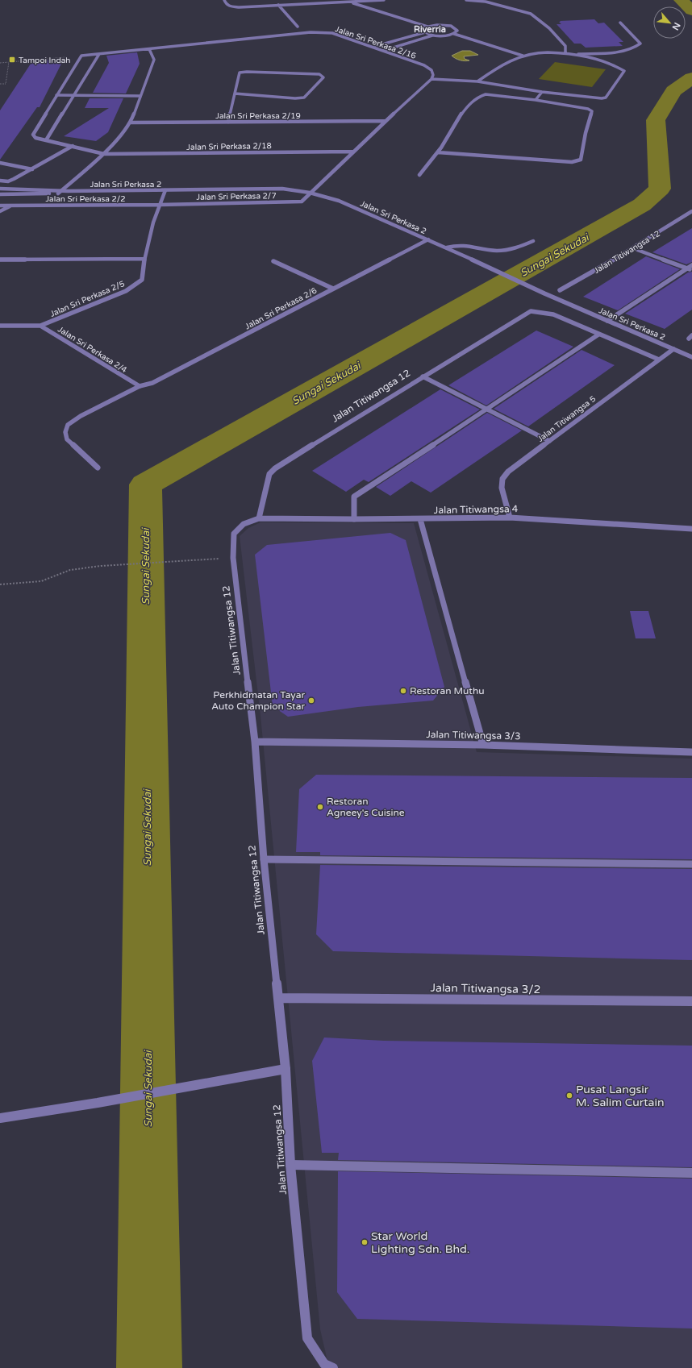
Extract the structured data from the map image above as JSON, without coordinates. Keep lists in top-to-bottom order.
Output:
{
  "streets": {
    "street": [
      "Jalan Sri Perkasa 2/16",
      "Jalan Sri Perkasa 2/19",
      "Jalan Sri Perkasa 2/18",
      "Jalan Sri Perkasa 2",
      "Jalan Sri Perkasa 2/7",
      "Jalan Sri Perkasa 2/2",
      "Jalan Titiwangsa 12",
      "Jalan Sri Perkasa 2/5",
      "Jalan Sri Perkasa 2/6",
      "Jalan Sri Perkasa 2/4",
      "Jalan Titiwangsa 5",
      "Jalan Titiwangsa 4",
      "Jalan Titiwangsa 3/3",
      "Jalan Titiwangsa 3/2"
    ]
  },
  "crossings": [
    ["Jalan Sri Perkasa 2", "Jalan Sri Perkasa 2/7"],
    ["Jalan Sri Perkasa 2", "Jalan Sri Perkasa 2/5"],
    ["Jalan Sri Perkasa 2", "Jalan Sri Perkasa 2/6"],
    ["Jalan Sri Perkasa 2", "Jalan Titiwangsa 5"],
    ["Jalan Sri Perkasa 2/7", "Jalan Sri Perkasa 2/2"],
    ["Jalan Sri Perkasa 2/7", "Jalan Sri Perkasa 2/5"],
    ["Jalan Sri Perkasa 2/2", "Jalan Sri Perkasa 2/5"],
    ["Jalan Titiwangsa 12", "Jalan Titiwangsa 5"],
    ["Jalan Titiwangsa 12", "Jalan Titiwangsa 4"],
    ["Jalan Titiwangsa 12", "Jalan Titiwangsa 3/3"],
    ["Jalan Titiwangsa 12", "Jalan Titiwangsa 3/2"],
    ["Jalan Sri Perkasa 2/5", "Jalan Sri Perkasa 2/4"],
    ["Jalan Sri Perkasa 2/6", "Jalan Sri Perkasa 2/4"],
    ["Jalan Titiwangsa 5", "Jalan Titiwangsa 4"]
  ],
  "districts": ["Riverria"],
  "water": ["Sungai Sekudai"],
  "places": {
    "transit": ["Tampoi Indah"],
    "other": [
      "Restoran Muthu",
      "Perkhidmatan Tayar Auto Champion Star",
      "Restoran Agneey's Cuisine",
      "Pusat Langsir M. Salim Curtain",
      "Star World Lighting Sdn. Bhd."
    ]
  },
  "north": "bottom right"
}
